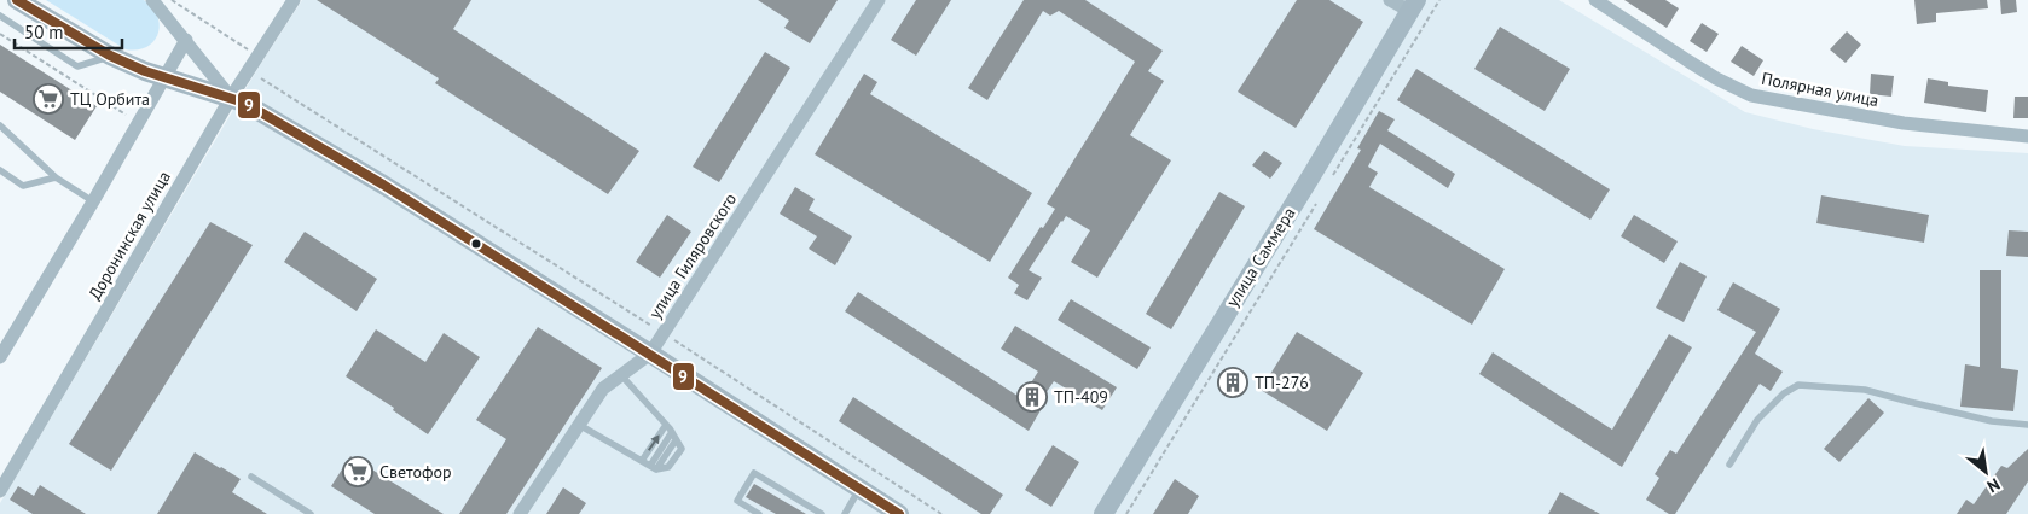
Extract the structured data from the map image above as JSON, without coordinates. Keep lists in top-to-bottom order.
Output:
{
  "streets": {
    "street": [
      "Полярная улица",
      "Доронинская улица",
      "улица Гиляровского",
      "улица Саммера"
    ]
  },
  "places": {
    "supermarket": ["ТЦ Орбита", "Светофор"],
    "building": ["ТП-276", "ТП-409"]
  },
  "lines": ["transit line 9"],
  "scale_bar": "50 m",
  "north": "bottom right"
}
